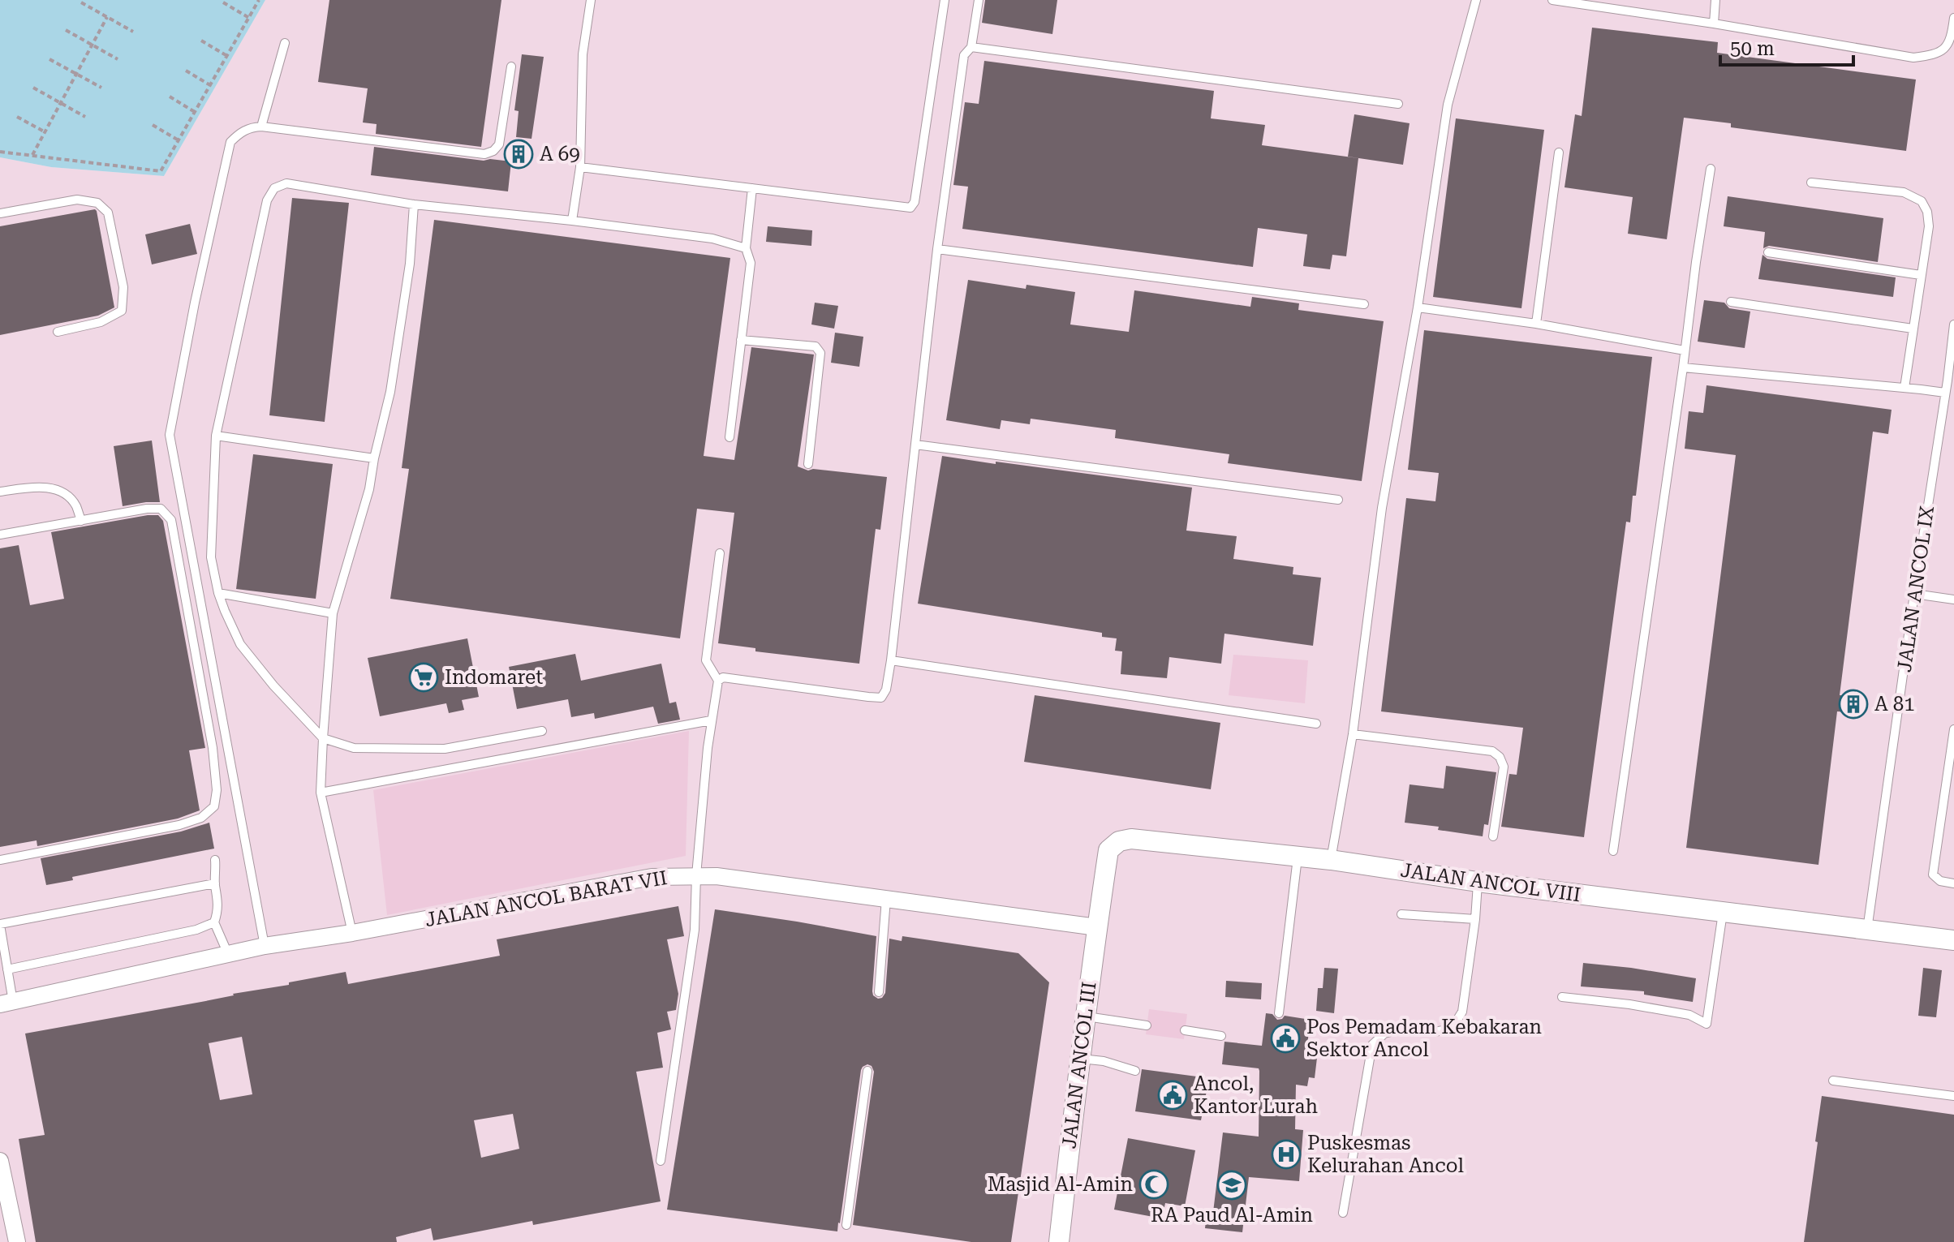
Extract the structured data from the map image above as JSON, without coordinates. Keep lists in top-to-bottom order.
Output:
{
  "streets": {
    "street": ["JALAN ANCOL VIII", "JALAN ANCOL BARAT VII", "JALAN ANCOL III"],
    "lane": ["JALAN ANCOL IX"]
  },
  "crossings": [
    ["JALAN ANCOL IX", "JALAN ANCOL VIII"],
    ["JALAN ANCOL VIII", "JALAN ANCOL BARAT VII"],
    ["JALAN ANCOL VIII", "JALAN ANCOL III"],
    ["JALAN ANCOL BARAT VII", "JALAN ANCOL III"]
  ],
  "places": {
    "building": ["A 69", "A 81"],
    "supermarket": ["Indomaret"],
    "public building": ["Pos Pemadam Kebakaran Sektor Ancol", "Ancol, Kantor Lurah"],
    "hospital": ["Puskesmas Kelurahan Ancol"],
    "mosque": ["Masjid Al-Amin"],
    "school or university": ["RA Paud Al-Amin"]
  },
  "scale_bar": "50 m"
}
